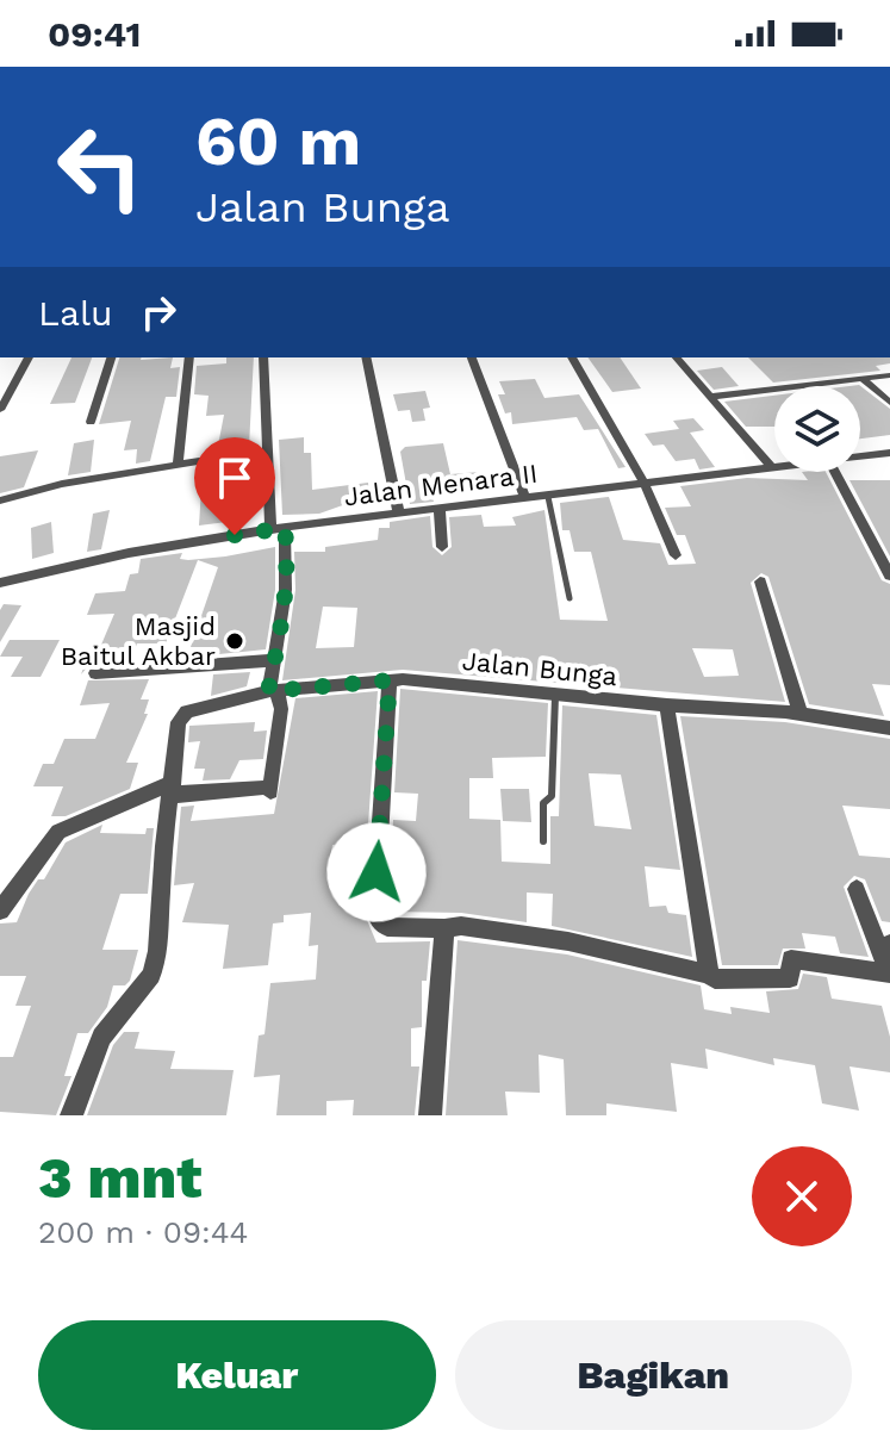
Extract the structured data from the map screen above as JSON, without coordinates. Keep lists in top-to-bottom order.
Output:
{
  "streets": {
    "street": ["Jalan Menara II", "Jalan Bunga"]
  },
  "places": ["Masjid Baitul Akbar"],
  "page": {
    "status": "09:41",
    "turn": ["60 m", "Jalan Bunga"],
    "then": "Lalu",
    "heading": ["3 mnt", "200 m · 09:44"],
    "buttons": ["Keluar", "Bagikan"]
  }
}
